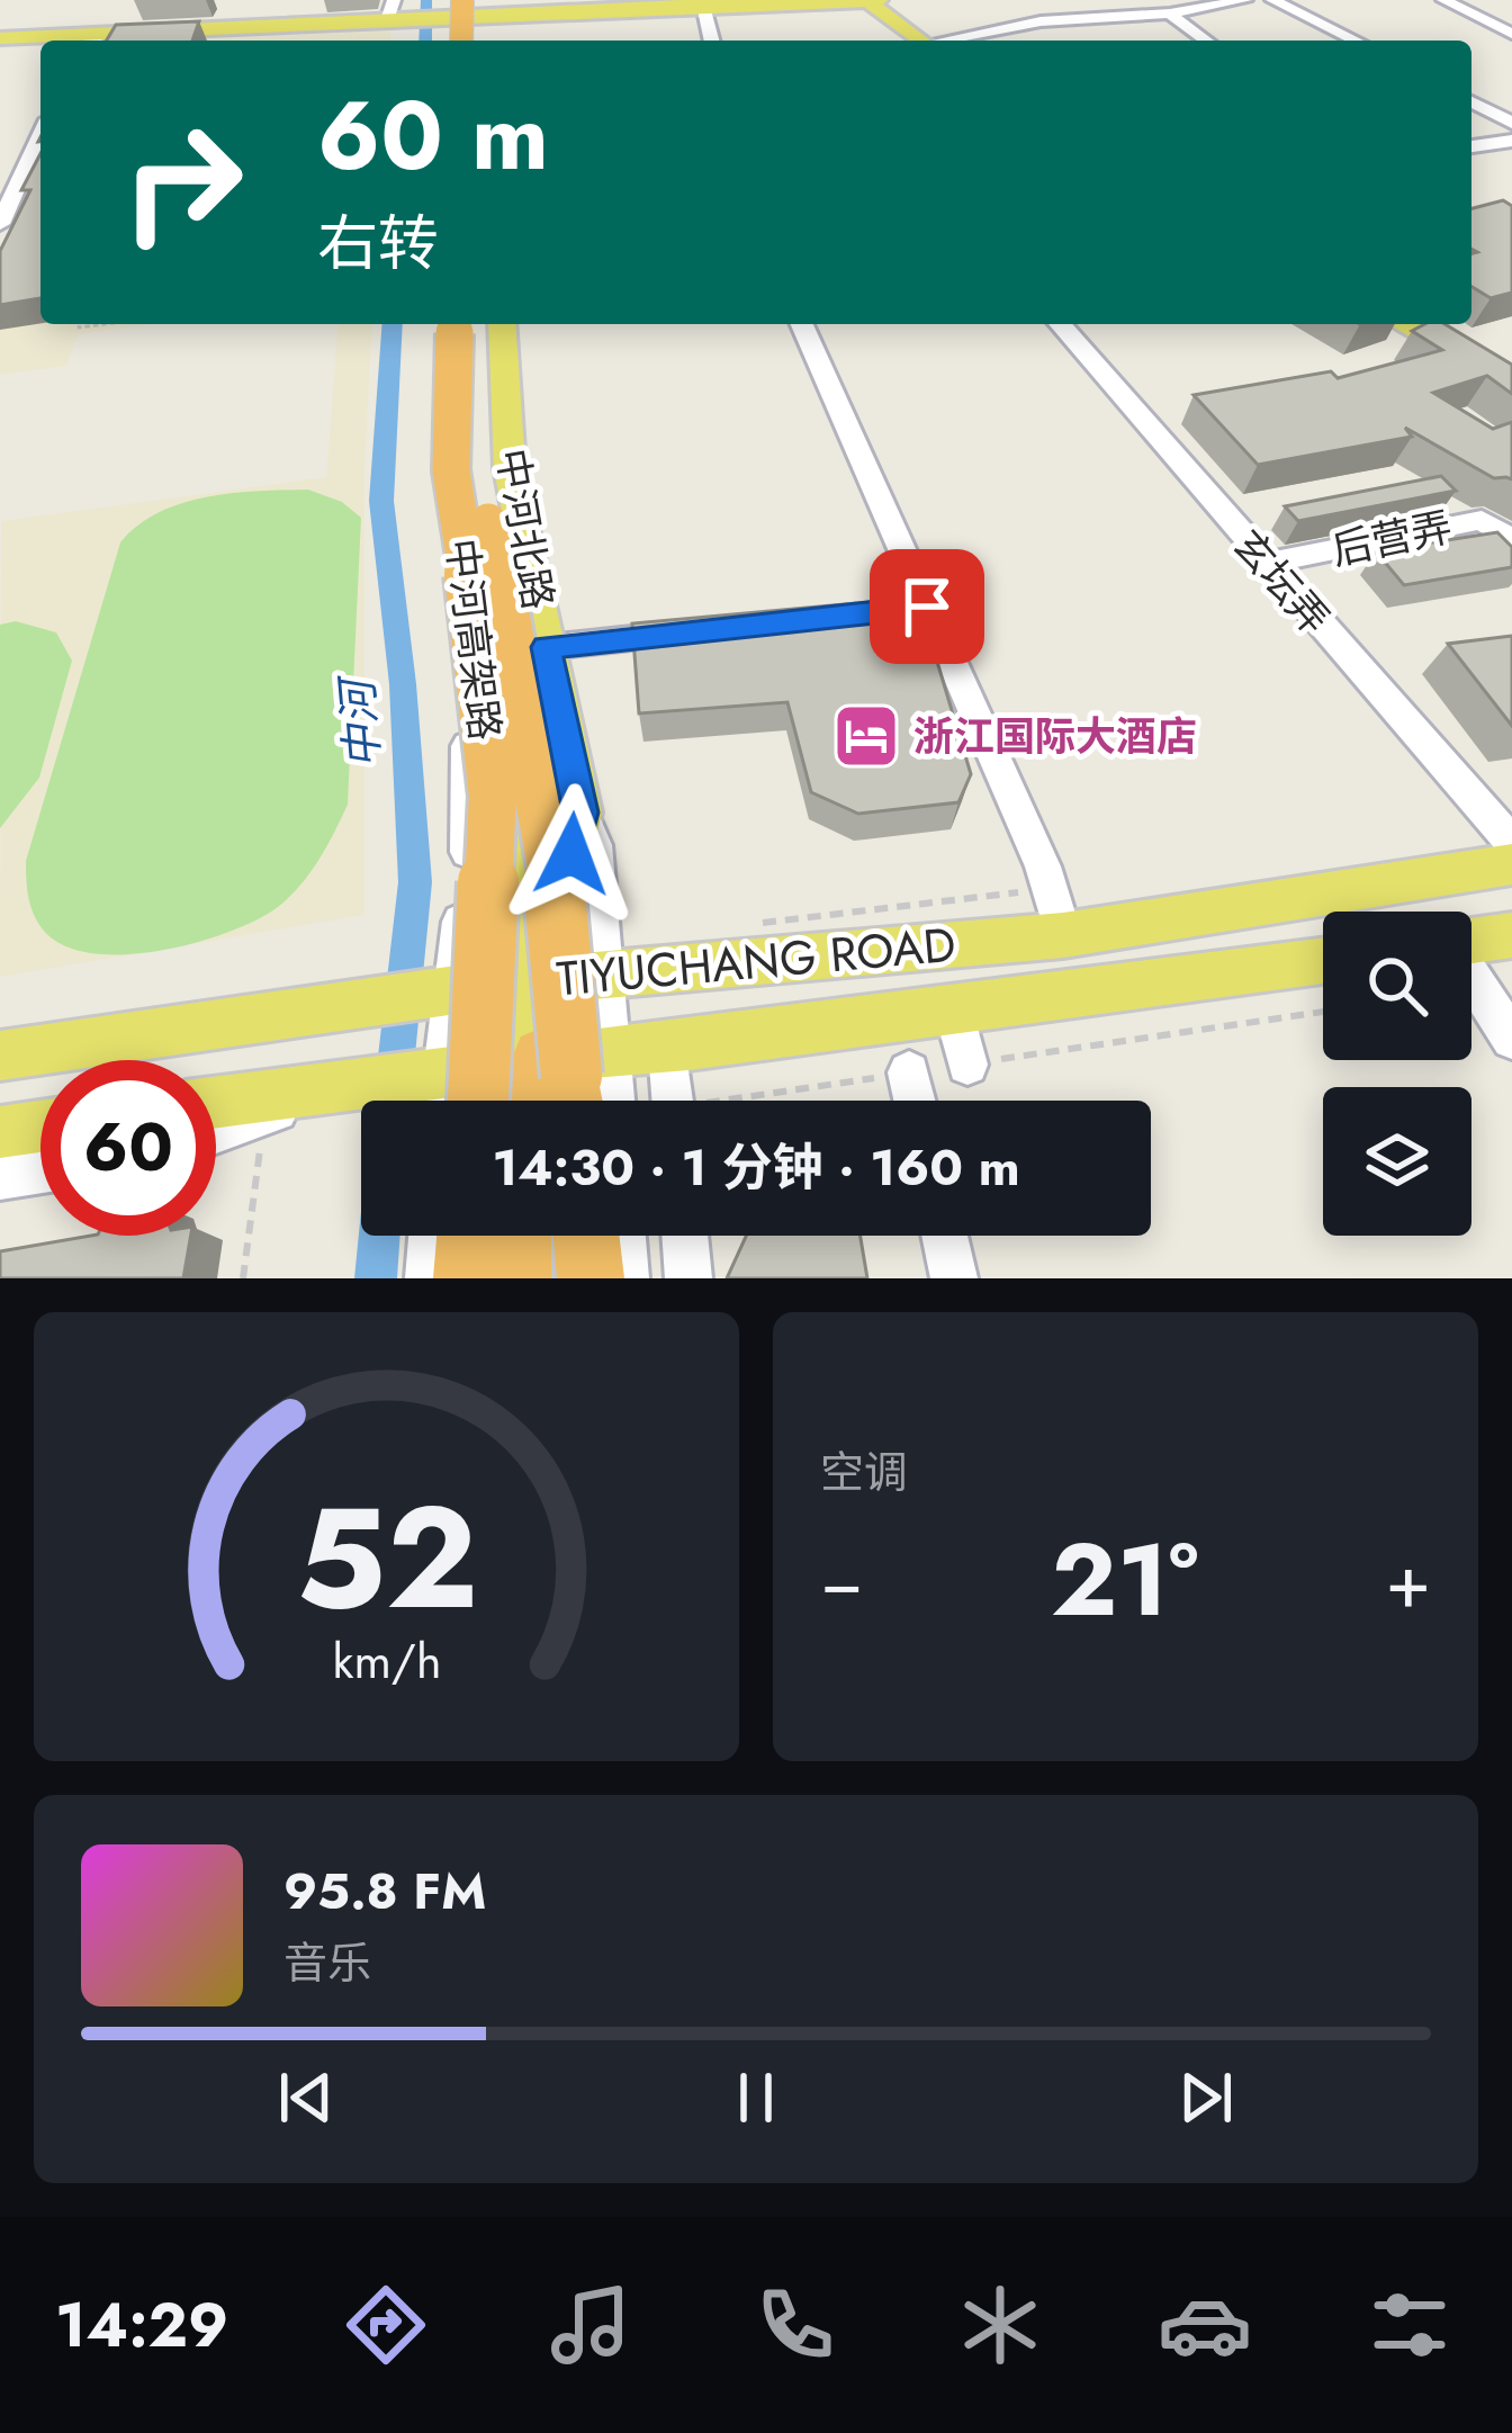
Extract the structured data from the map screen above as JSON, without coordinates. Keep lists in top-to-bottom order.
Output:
{
  "streets": {
    "highway": ["中河高架路"],
    "main road": ["中河北路", "TIYUCHANG ROAD"],
    "street": ["后营弄", "玄坛弄"]
  },
  "crossings": [
    ["中河北路", "中河高架路"],
    ["中河北路", "TIYUCHANG ROAD"],
    ["后营弄", "玄坛弄"],
    ["玄坛弄", "TIYUCHANG ROAD"],
    ["中河高架路", "TIYUCHANG ROAD"]
  ],
  "water": ["中河"],
  "places": {
    "hotel": ["浙江国际大酒店"]
  },
  "page": {
    "turn": ["60 m", "右转"],
    "limit": "60",
    "trip": "14:30 · 1 分钟 · 160 m",
    "tile": "空调",
    "heat": ["−", "21°", "+"],
    "song": ["95.8 FM", "音乐"],
    "tabs": "14:29",
    "gauge": ["52", "km/h"]
  }
}
